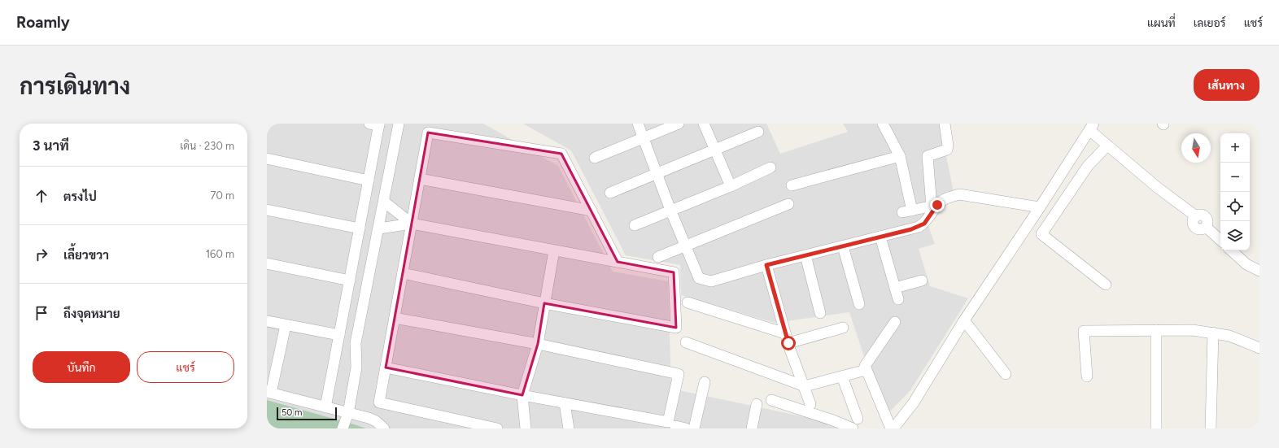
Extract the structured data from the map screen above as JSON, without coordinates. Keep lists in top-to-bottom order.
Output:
{
  "scale_bar": "50 m",
  "north": "bottom",
  "page": {
    "header": "Roamly",
    "nav": ["แผนที่", "เลเยอร์", "แชร์"],
    "buttons": [
      "เส้นทาง",
      ["บันทึก", "แชร์"]
    ],
    "title": "การเดินทาง",
    "heading": ["3 นาที", "เดิน · 230 m"],
    "map_buttons": ["+", "−"],
    "list": [
      ["ตรงไป", "70 m"],
      ["เลี้ยวขวา", "160 m"],
      "ถึงจุดหมาย"
    ],
    "scale": "50 m"
  }
}
